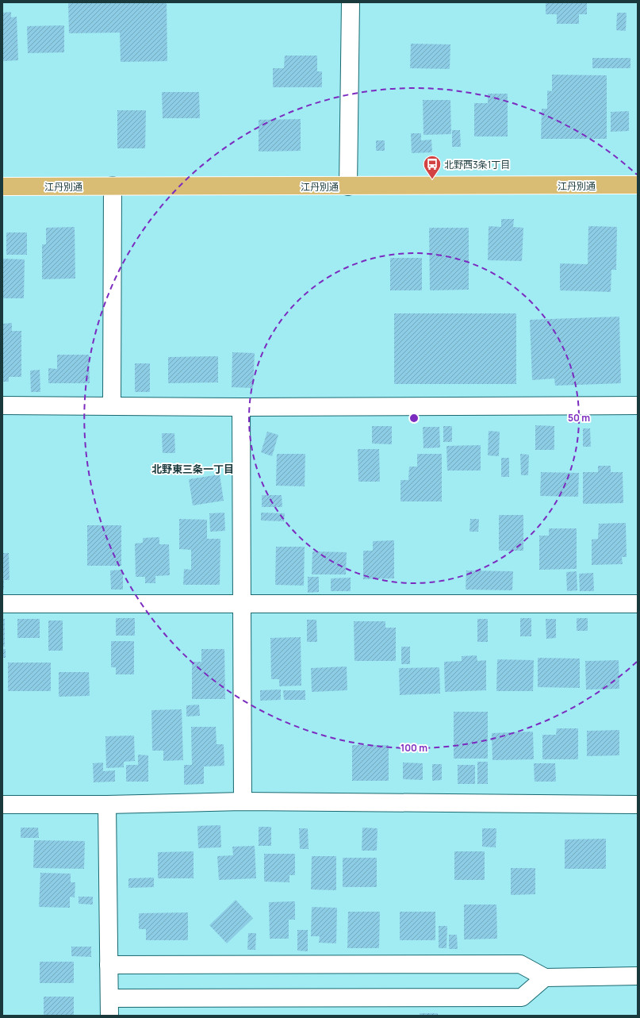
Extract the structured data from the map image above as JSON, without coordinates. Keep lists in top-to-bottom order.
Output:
{
  "streets": {
    "main road": ["江丹別通"]
  },
  "districts": ["北野東三条一丁目"],
  "places": {
    "bus stop": ["北野西3条1丁目"]
  },
  "rings": ["50 m", "100 m"]
}
